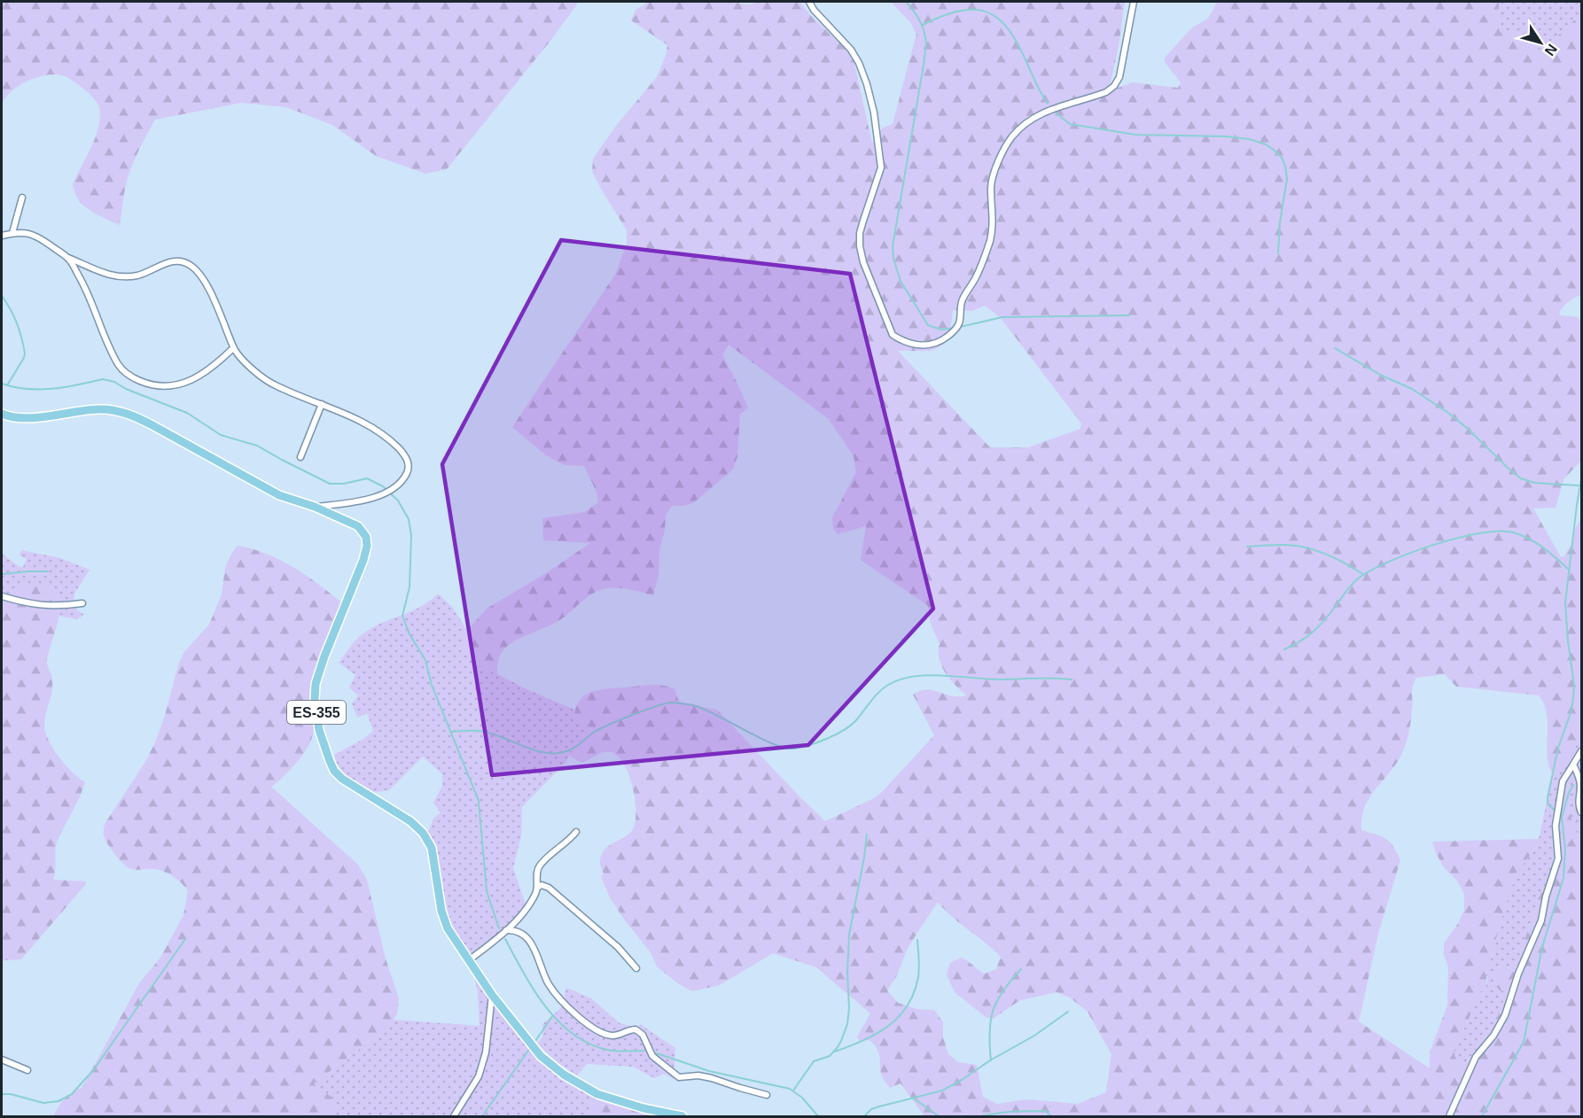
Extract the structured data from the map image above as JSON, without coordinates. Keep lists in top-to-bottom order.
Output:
{
  "streets": {
    "main road": ["ES-355"]
  },
  "north": "bottom right"
}
